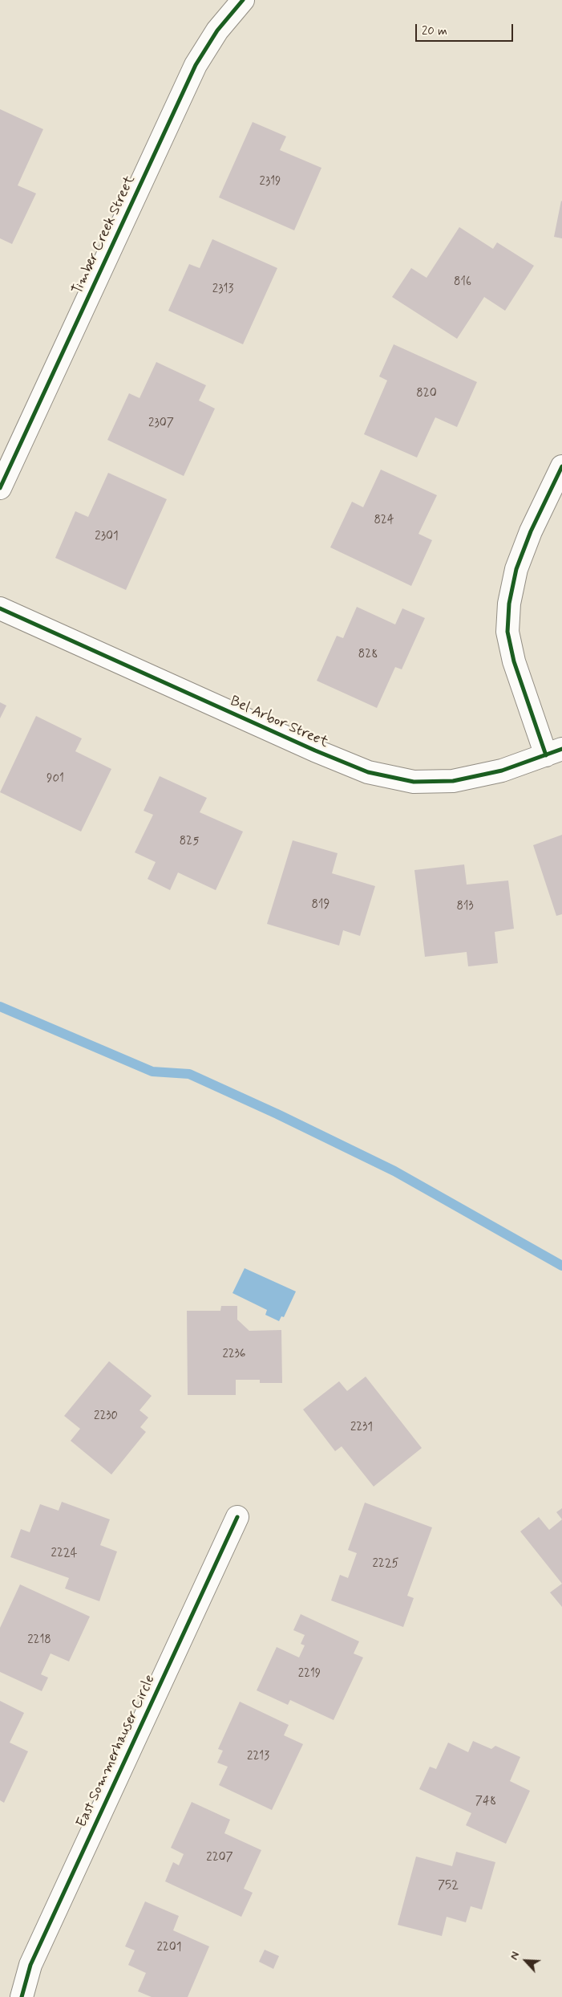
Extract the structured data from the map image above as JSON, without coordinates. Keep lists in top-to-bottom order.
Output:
{
  "streets": {
    "street": ["Timber Creek Street", "Bel Arbor Street", "East Sommerhauser Circle"]
  },
  "house_numbers": [
    "2319",
    "816",
    "2313",
    "820",
    "2307",
    "824",
    "2301",
    "828",
    "901",
    "825",
    "819",
    "813",
    "2236",
    "2230",
    "2231",
    "2224",
    "2225",
    "2218",
    "2219",
    "2213",
    "748",
    "2207",
    "752",
    "2201"
  ],
  "scale_bar": "20 m",
  "north": "top left"
}
